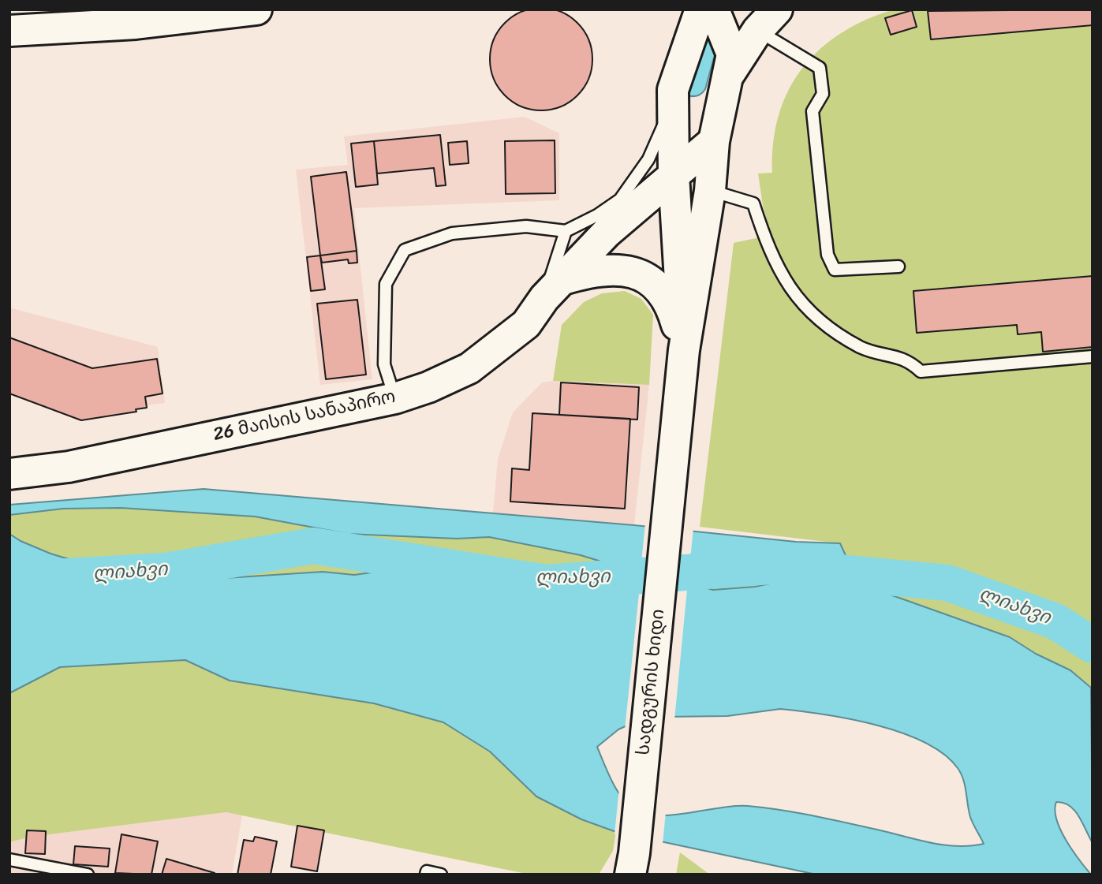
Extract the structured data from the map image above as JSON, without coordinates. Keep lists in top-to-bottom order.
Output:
{
  "streets": {
    "main road": ["26 მაისის სანაპირო", "სადგურის ხიდი"]
  },
  "water": ["ლიახვი"]
}
